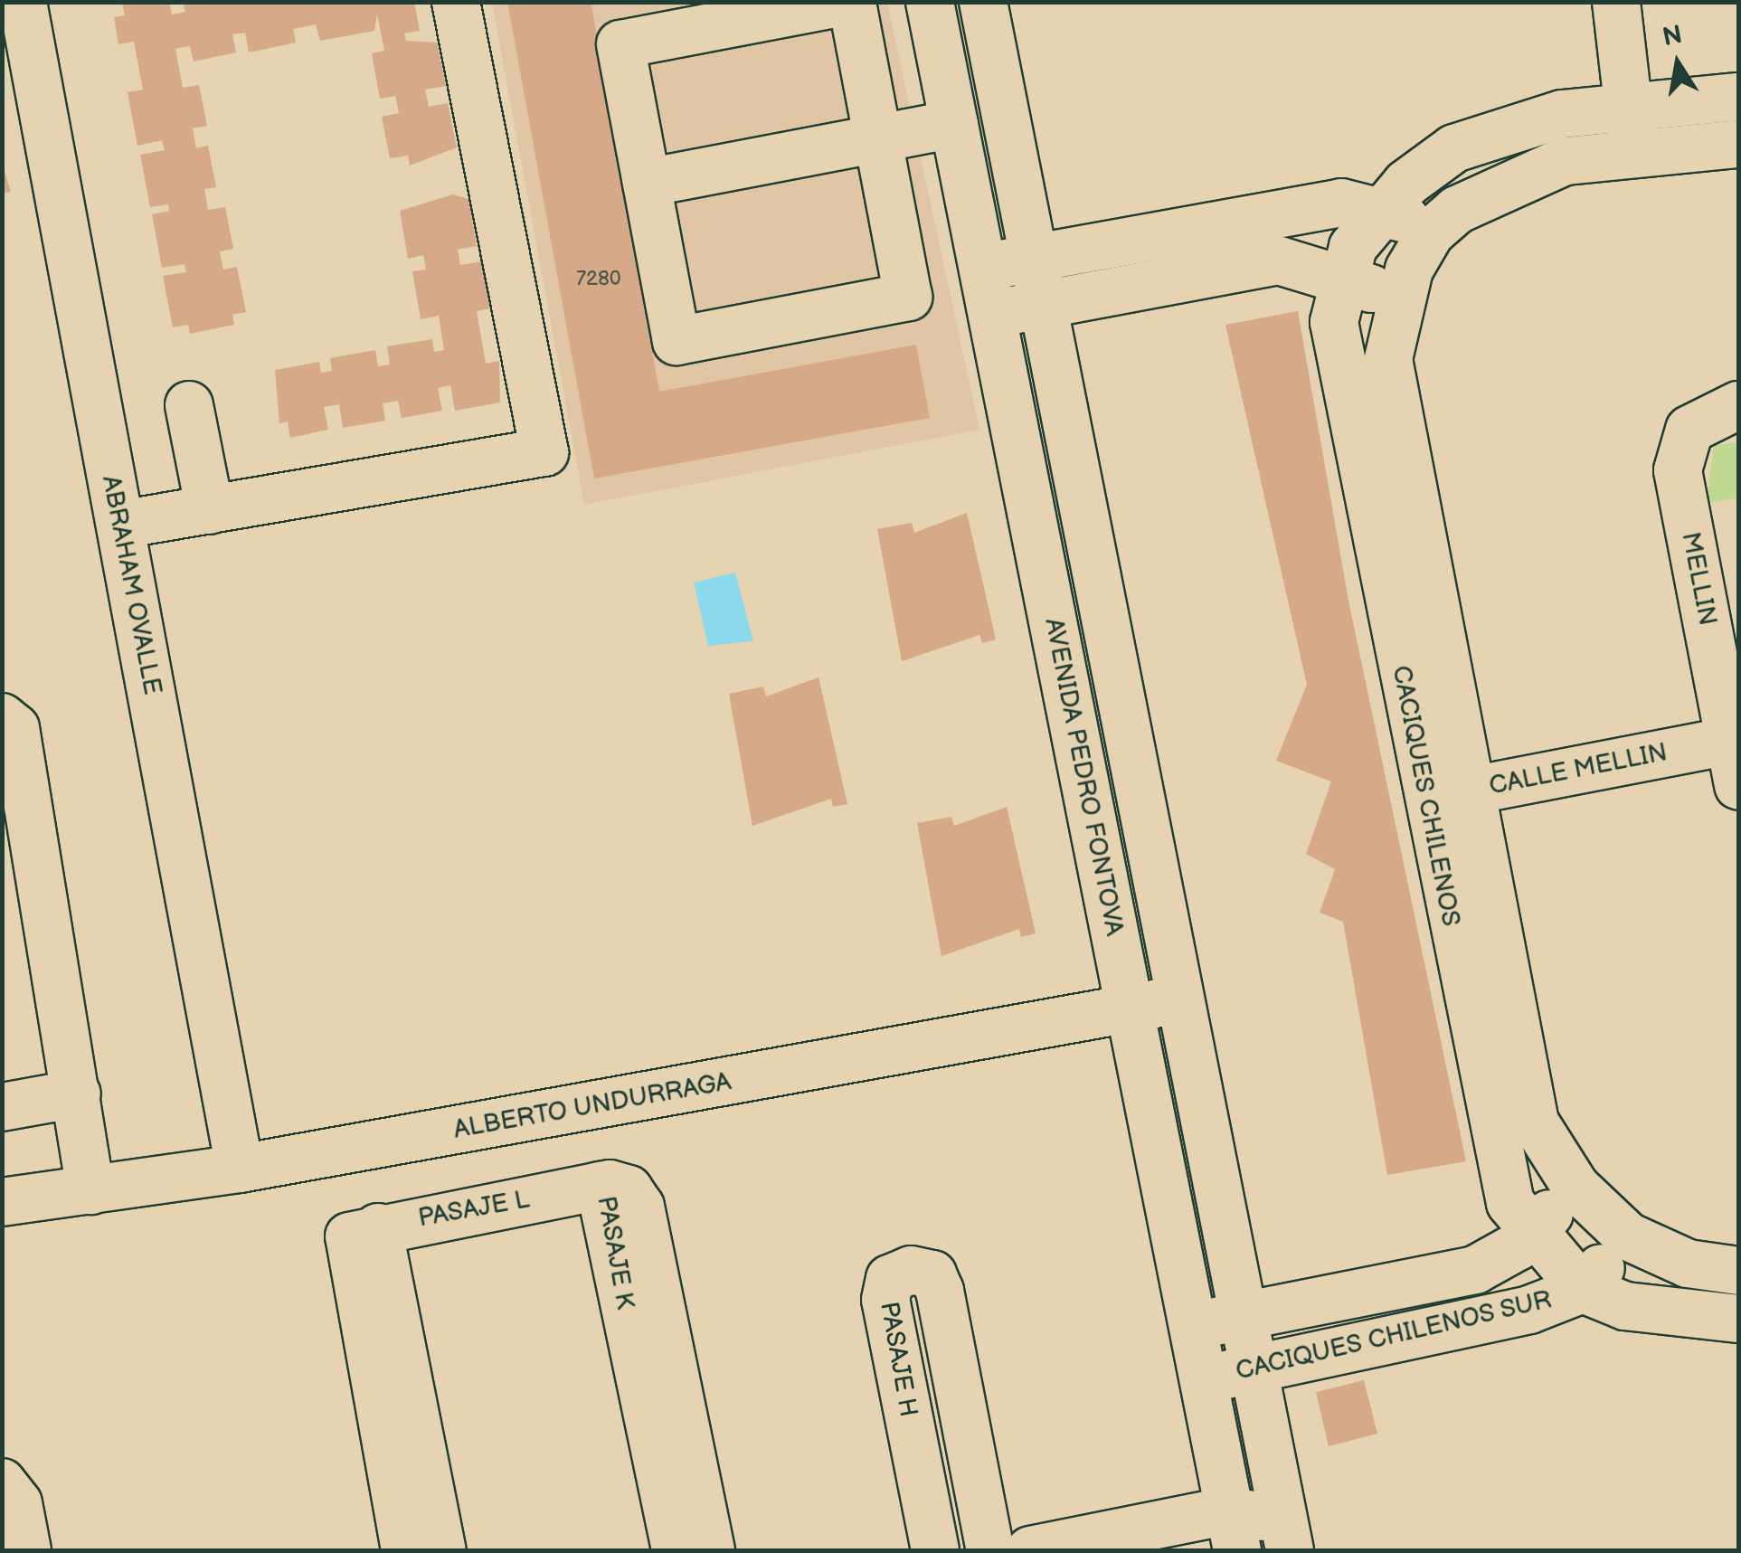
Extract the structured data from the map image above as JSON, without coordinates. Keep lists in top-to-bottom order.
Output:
{
  "streets": {
    "street": [
      "MELLIN",
      "ABRAHAM OVALLE",
      "CALLE MELLIN",
      "AVENIDA PEDRO FONTOVA",
      "CACIQUES CHILENOS",
      "ALBERTO UNDURRAGA",
      "PASAJE L",
      "PASAJE K",
      "CACIQUES CHILENOS SUR",
      "PASAJE H"
    ]
  },
  "crossings": [
    ["MELLIN", "CALLE MELLIN"],
    ["ABRAHAM OVALLE", "ALBERTO UNDURRAGA"],
    ["CALLE MELLIN", "CACIQUES CHILENOS"],
    ["AVENIDA PEDRO FONTOVA", "ALBERTO UNDURRAGA"],
    ["AVENIDA PEDRO FONTOVA", "CACIQUES CHILENOS SUR"],
    ["CACIQUES CHILENOS", "CACIQUES CHILENOS SUR"],
    ["PASAJE L", "PASAJE K"]
  ],
  "house_numbers": ["7280"],
  "north": "top"
}
